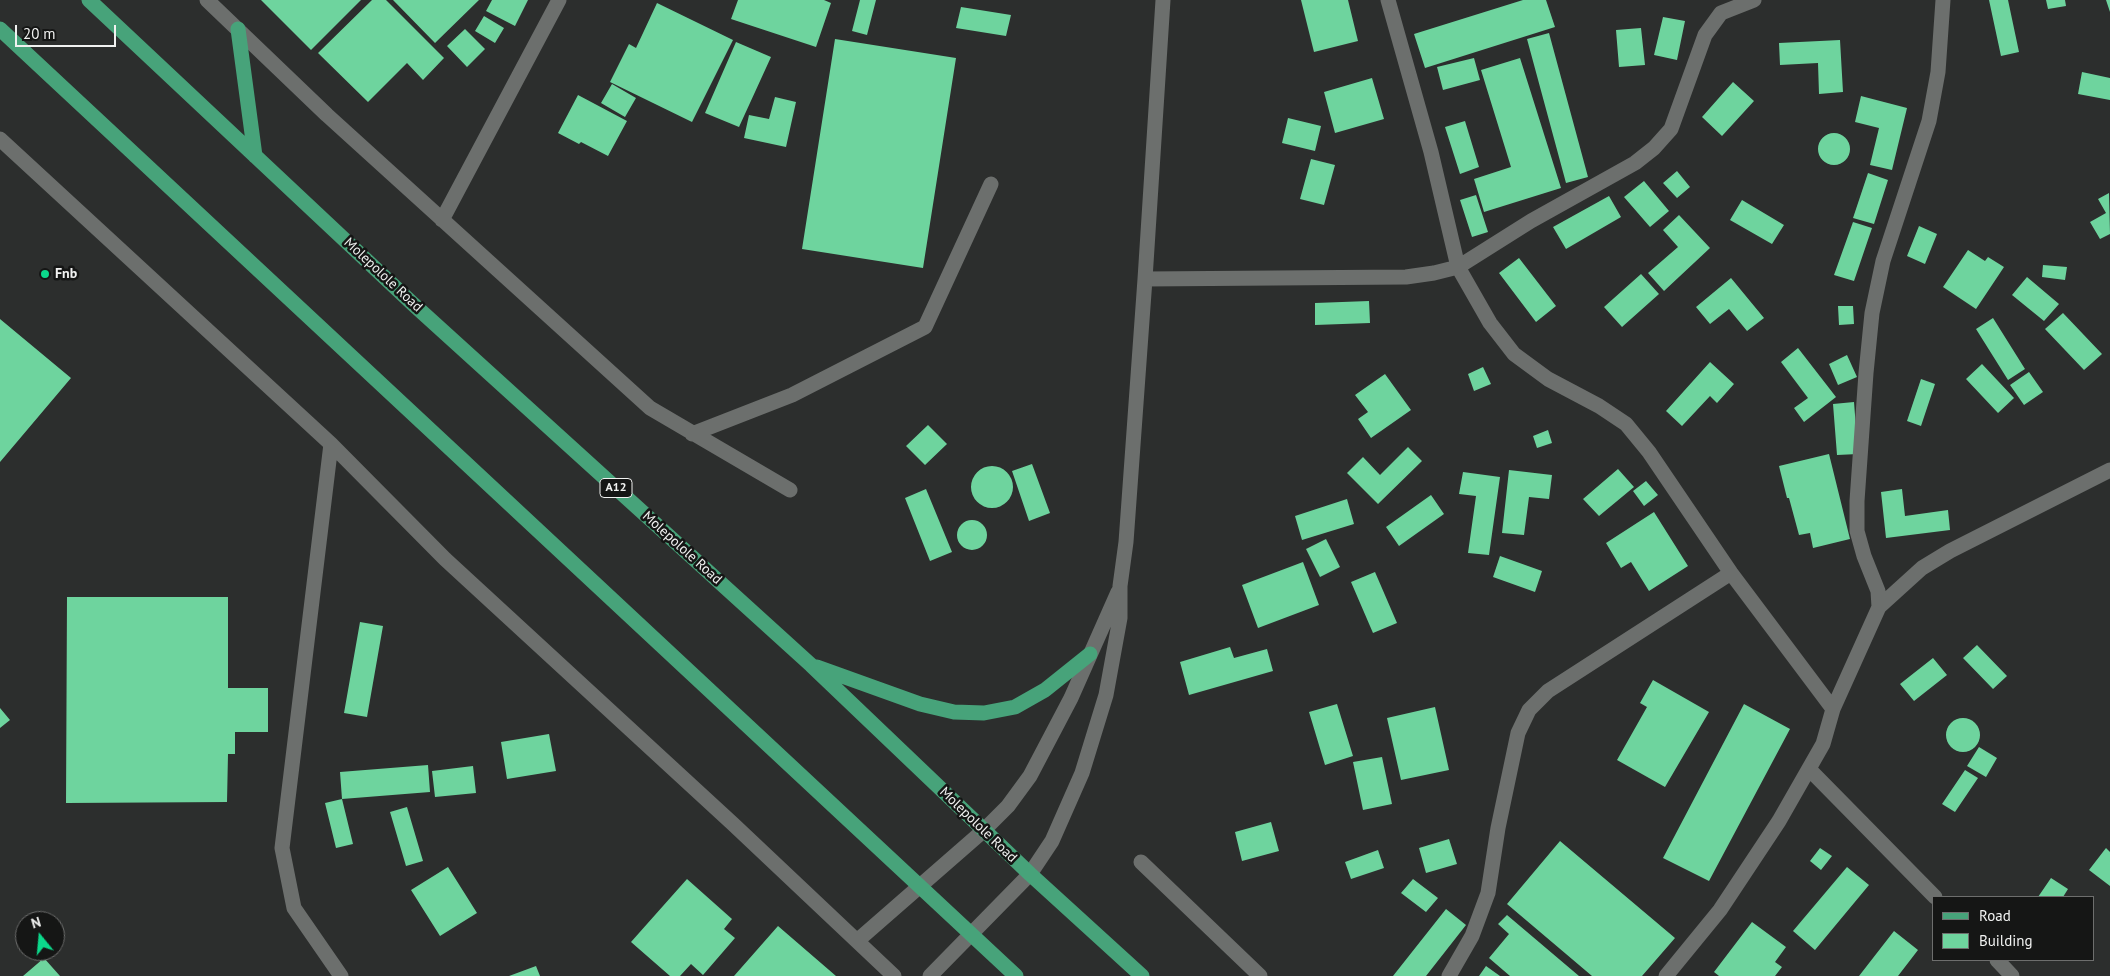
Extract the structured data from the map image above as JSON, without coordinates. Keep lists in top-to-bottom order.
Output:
{
  "streets": {
    "main road": ["Molepolole Road", "A12"]
  },
  "places": ["Fnb"],
  "legend": ["Road", "Building"],
  "scale_bar": "20 m",
  "north": "top"
}
